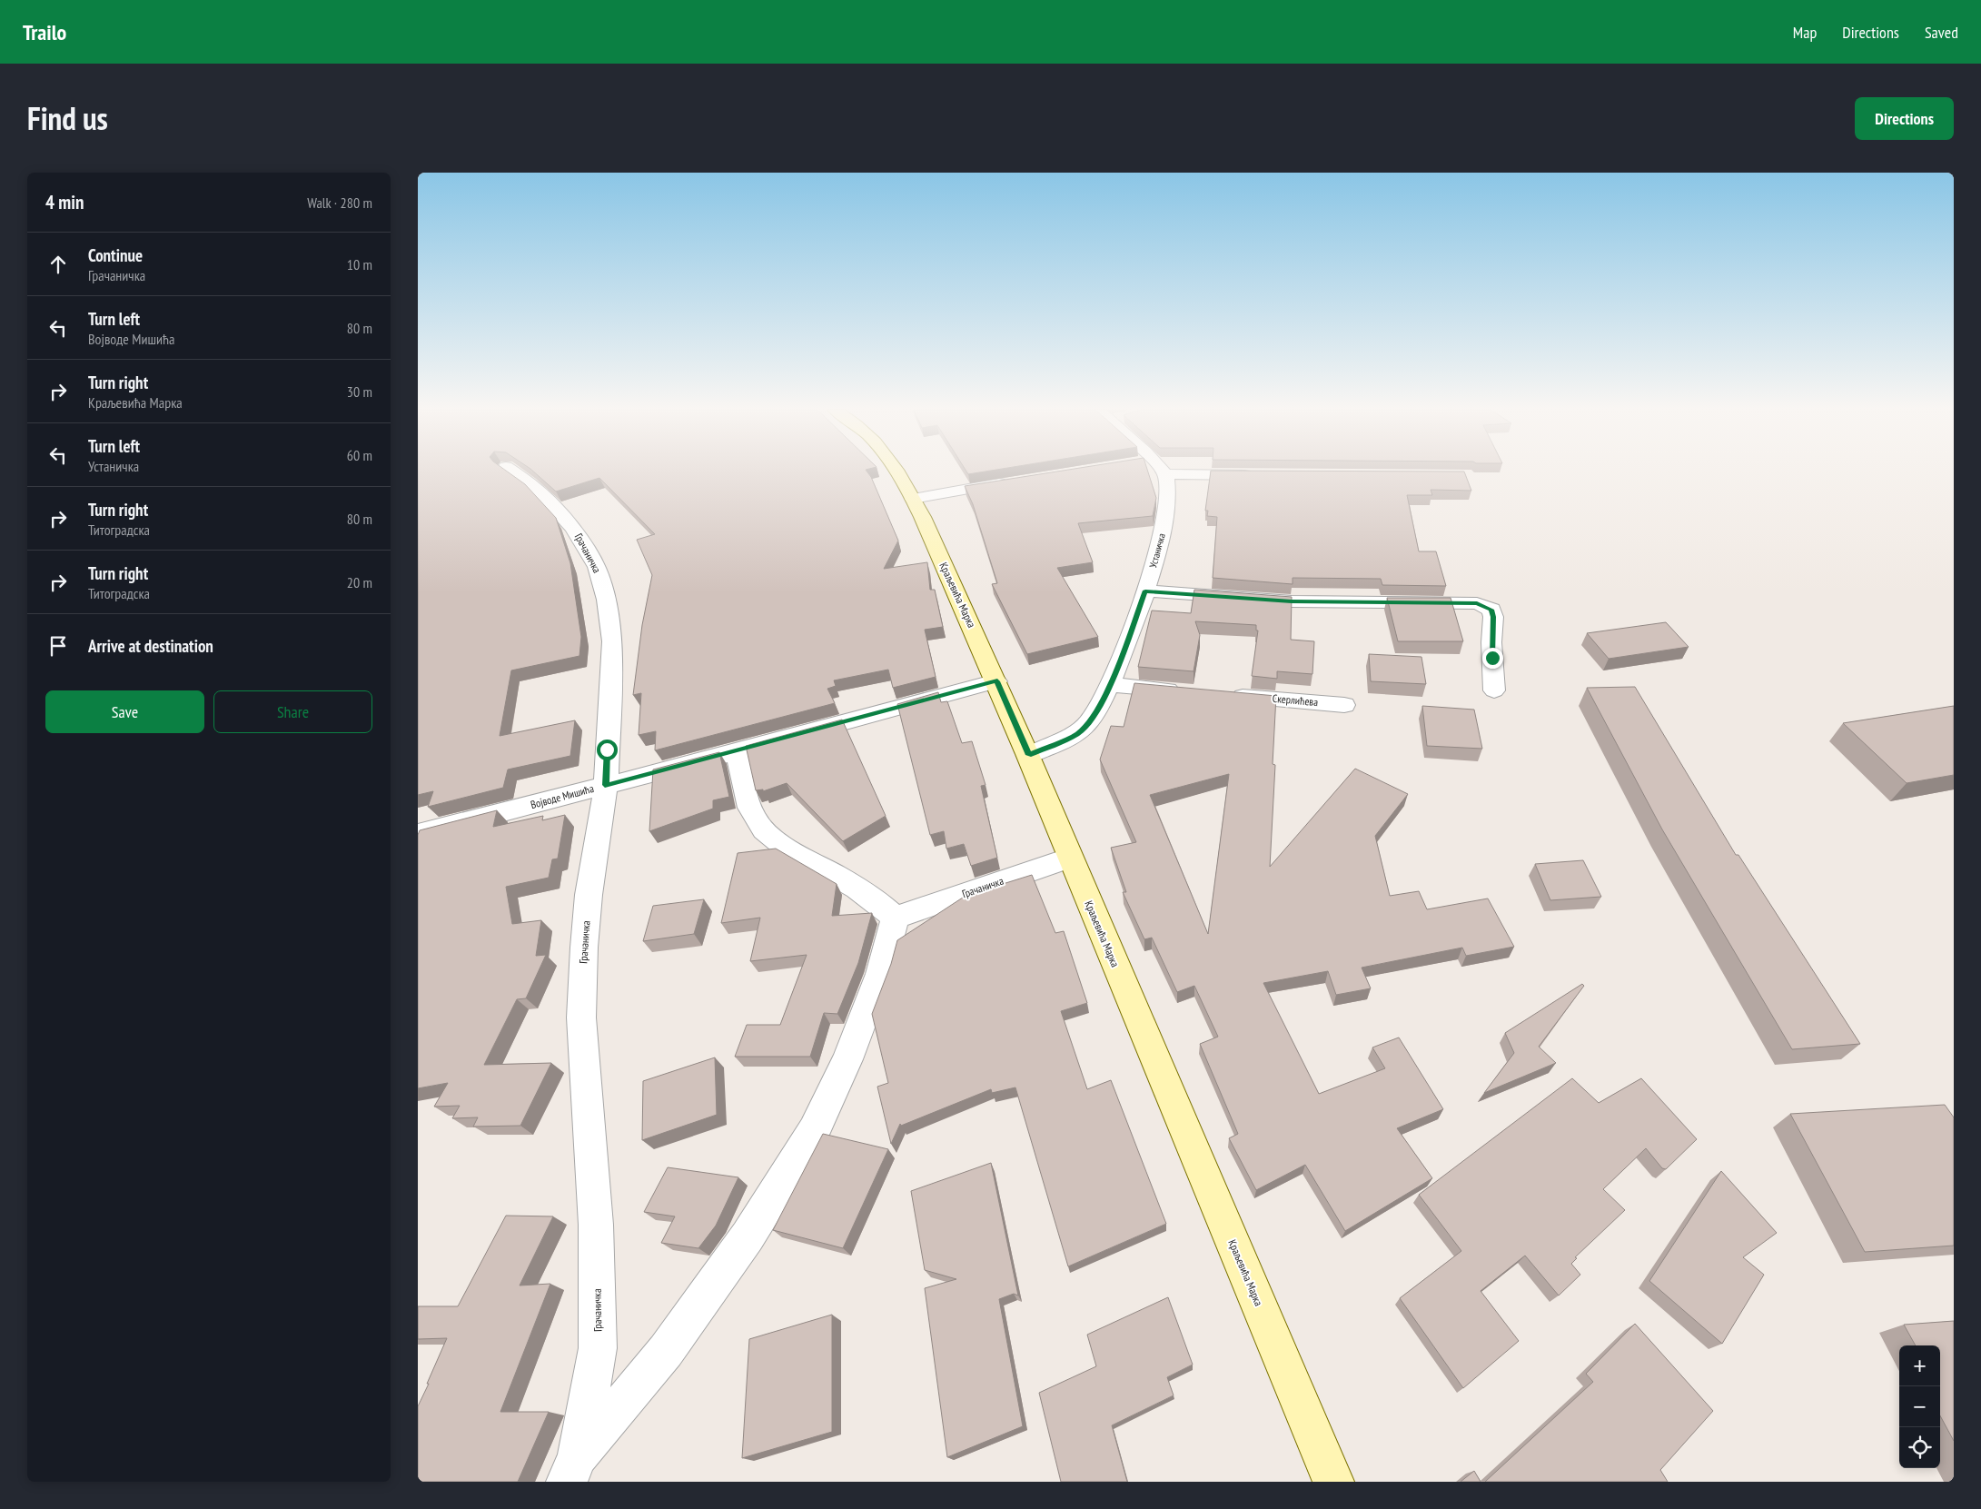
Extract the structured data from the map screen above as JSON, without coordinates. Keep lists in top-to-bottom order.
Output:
{
  "streets": {
    "main road": ["Краљевића Марка"],
    "street": [
      "Устаничка",
      "Грачаничка",
      "Скерлићева",
      "Војводе Мишића"
    ]
  },
  "crossings": [
    ["Устаничка", "Краљевића Марка"],
    ["Грачаничка", "Краљевића Марка"],
    ["Грачаничка", "Војводе Мишића"],
    ["Краљевића Марка", "Војводе Мишића"]
  ],
  "page": {
    "header": "Trailo",
    "nav": ["Map", "Directions", "Saved"],
    "title": "Find us",
    "buttons": [
      "Directions",
      ["Save", "Share"]
    ],
    "heading": ["4 min", "Walk · 280 m"],
    "list": [
      ["Continue", "Грачаничка", "10 m"],
      ["Turn left", "Војводе Мишића", "80 m"],
      ["Turn right", "Краљевића Марка", "30 m"],
      ["Turn left", "Устаничка", "60 m"],
      ["Turn right", "Титоградска", "80 m"],
      ["Turn right", "Титоградска", "20 m"],
      "Arrive at destination"
    ],
    "map_buttons": ["+", "−"]
  }
}
